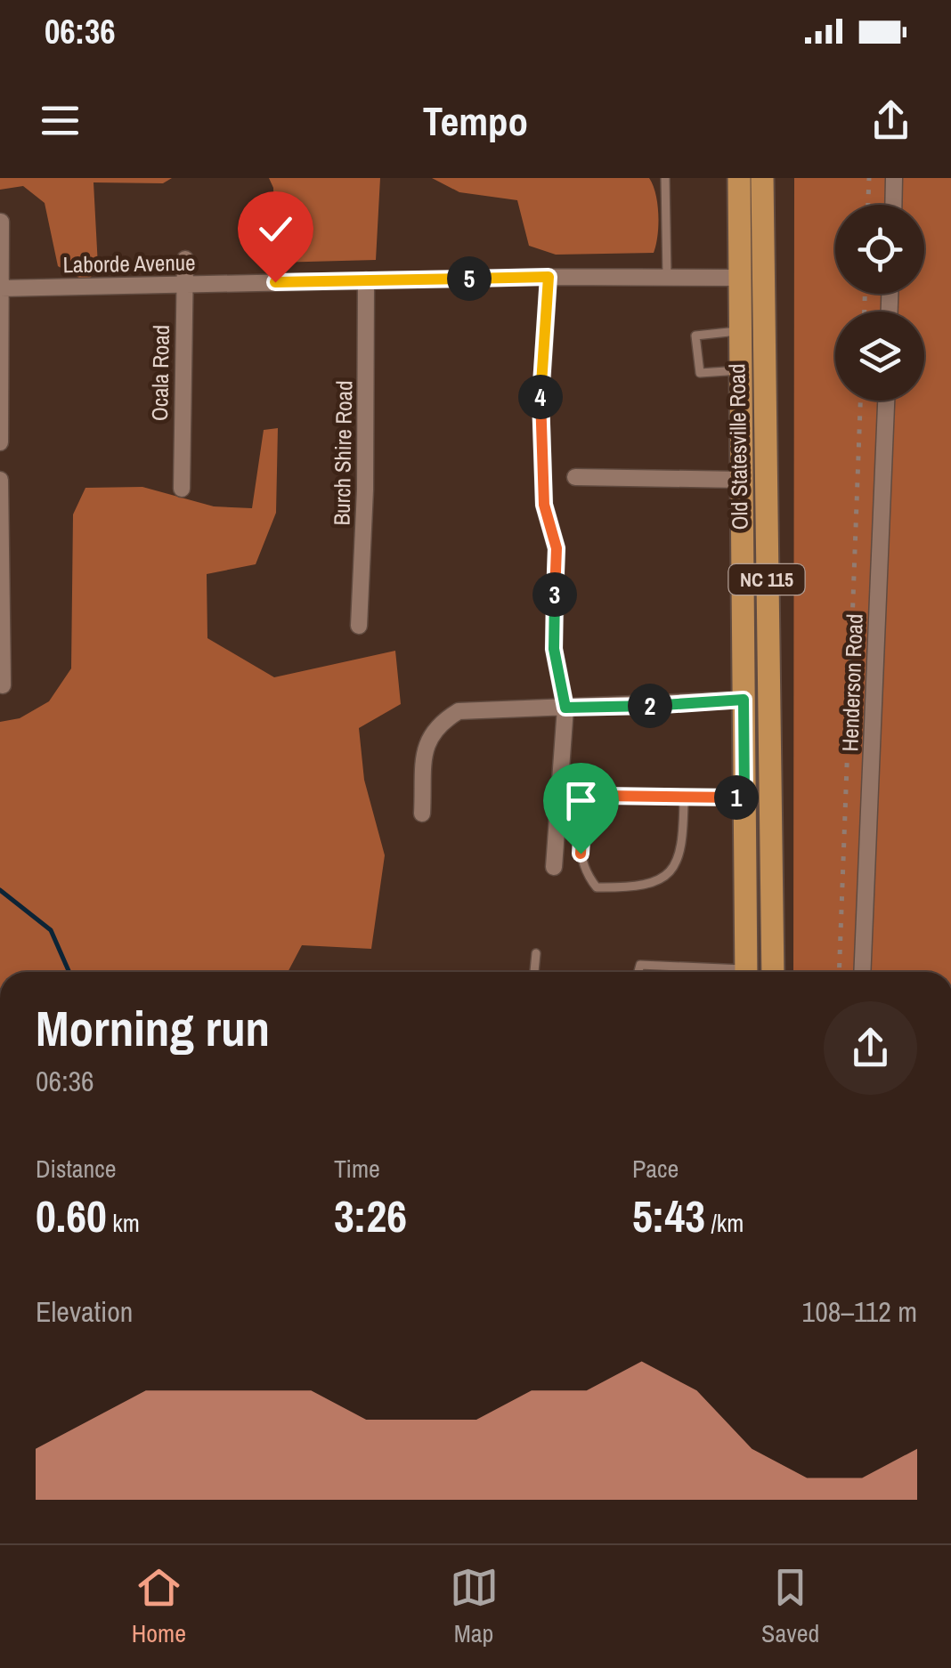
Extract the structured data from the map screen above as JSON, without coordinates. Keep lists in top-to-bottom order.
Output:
{
  "streets": {
    "main road": ["Old Statesville Road", "NC 115"],
    "street": [
      "Laborde Avenue",
      "Ocala Road",
      "Burch Shire Road",
      "Henderson Road"
    ]
  },
  "crossings": [
    ["Laborde Avenue", "Ocala Road"],
    ["Laborde Avenue", "Old Statesville Road"],
    ["Laborde Avenue", "Burch Shire Road"]
  ],
  "page": {
    "status": "06:36",
    "header": "Tempo",
    "pins": [
      "5",
      "4",
      "3",
      "2",
      "1"
    ],
    "heading": ["Morning run", "06:36"],
    "stats": [
      ["Distance", "0.60 km"],
      ["Time", "3:26"],
      ["Pace", "5:43 /km"]
    ],
    "chart": ["Elevation", "108–112 m"],
    "tabs": ["Home", "Map", "Saved"]
  }
}
